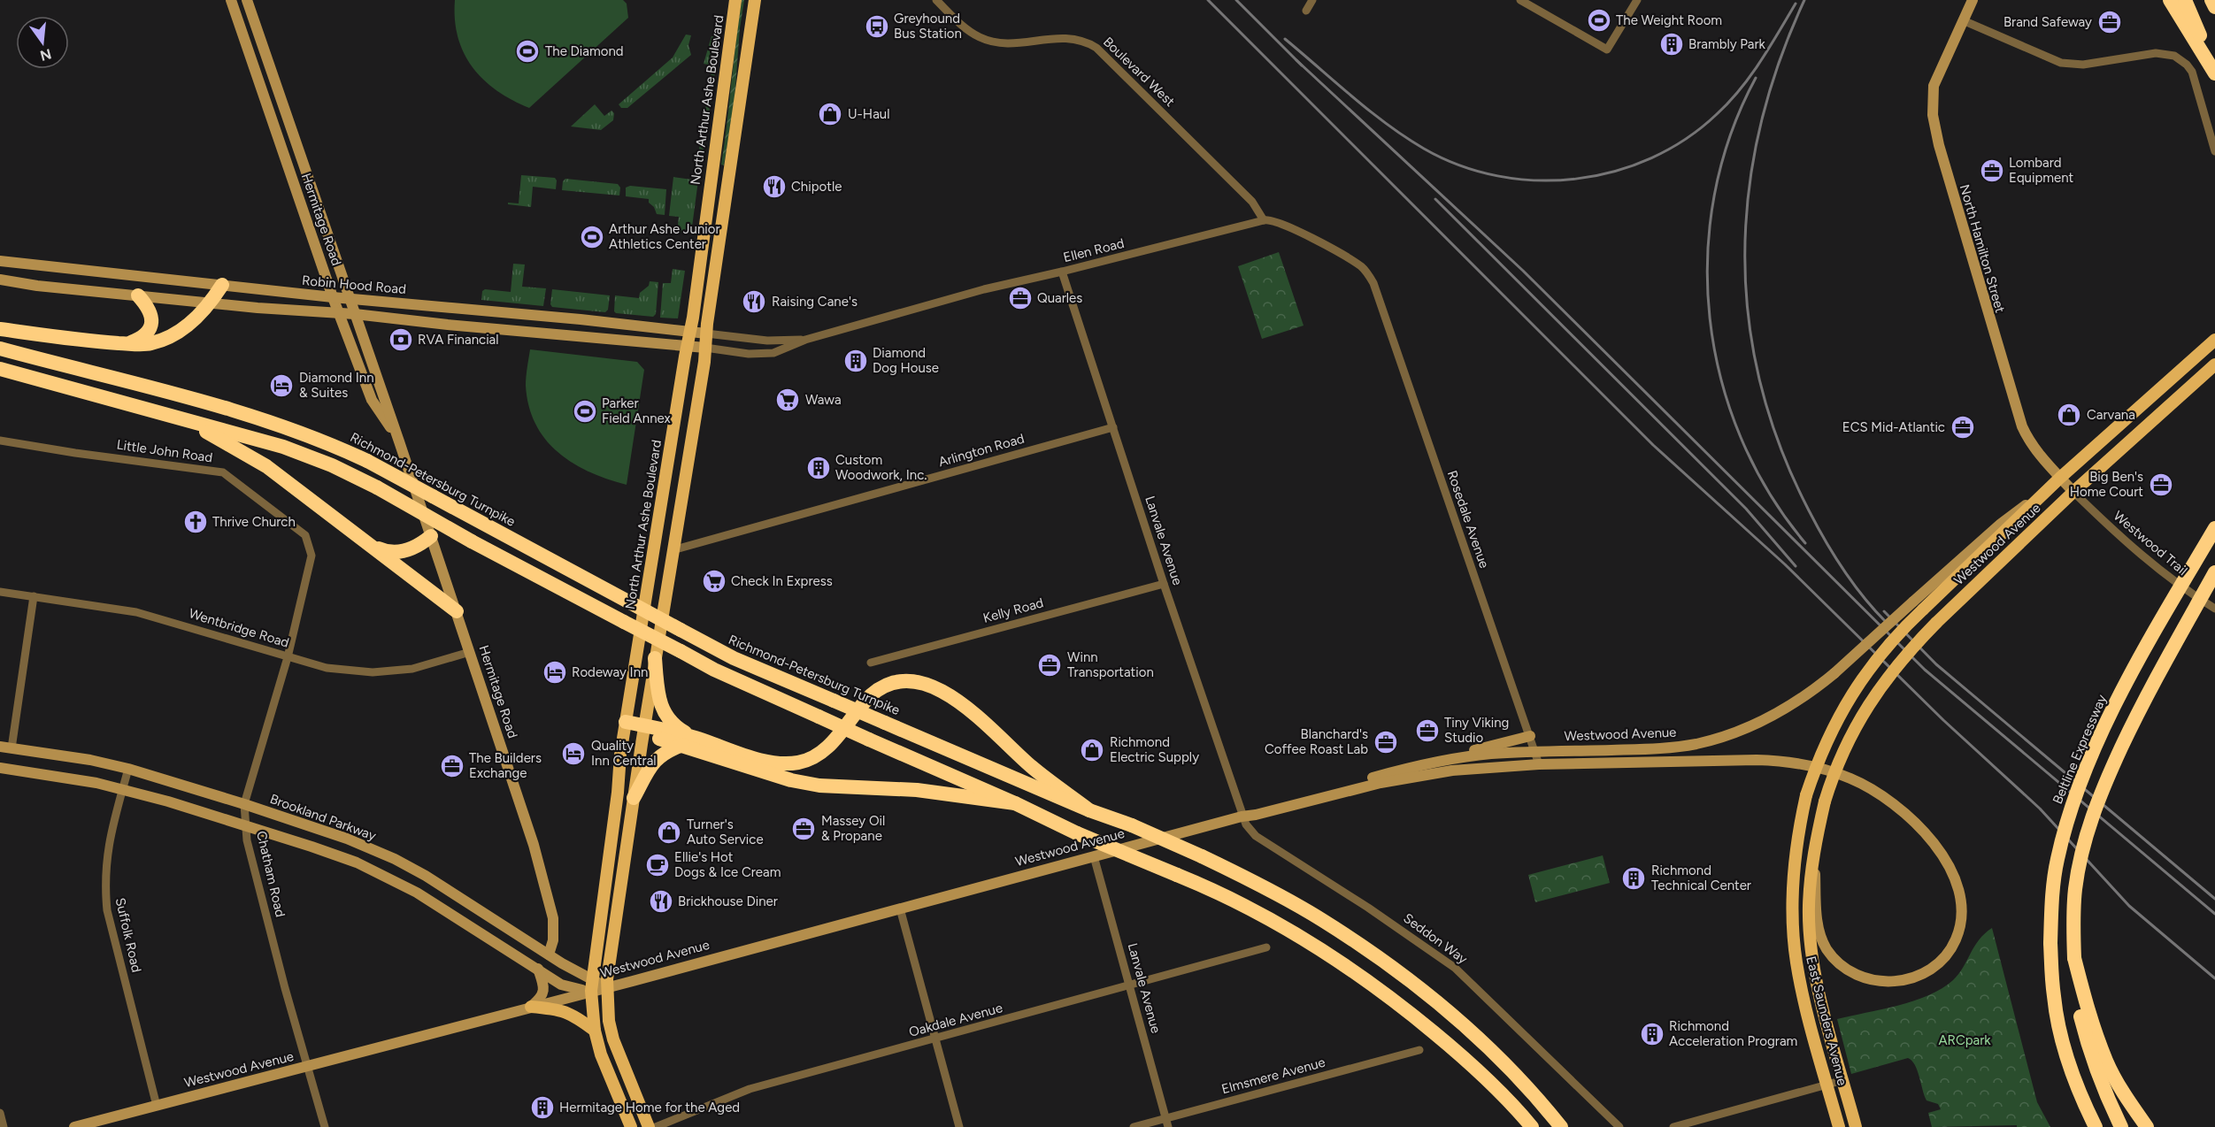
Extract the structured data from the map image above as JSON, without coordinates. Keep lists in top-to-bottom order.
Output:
{
  "streets": {
    "highway": ["Richmond-Petersburg Turnpike", "Beltline Expressway"],
    "main road": [
      "North Arthur Ashe Boulevard",
      "Hermitage Road",
      "North Hamilton Street",
      "Robin Hood Road",
      "Westwood Avenue",
      "Brookland Parkway",
      "East Saunders Avenue"
    ],
    "street": [
      "Boulevard West",
      "Ellen Road",
      "Arlington Road",
      "Little John Road",
      "Rosedale Avenue",
      "Lanvale Avenue",
      "Westwood Trail",
      "Kelly Road",
      "Wentbridge Road",
      "Chatham Road",
      "Suffolk Road",
      "Seddon Way",
      "Oakdale Avenue",
      "Elmsmere Avenue"
    ]
  },
  "crossings": [
    ["Boulevard West", "Ellen Road"],
    ["North Arthur Ashe Boulevard", "Robin Hood Road"],
    ["North Arthur Ashe Boulevard", "Westwood Avenue"],
    ["North Arthur Ashe Boulevard", "Brookland Parkway"],
    ["Hermitage Road", "Robin Hood Road"],
    ["Hermitage Road", "Wentbridge Road"],
    ["Hermitage Road", "Brookland Parkway"],
    ["North Hamilton Street", "Westwood Trail"],
    ["North Hamilton Street", "Westwood Avenue"],
    ["Ellen Road", "Robin Hood Road"],
    ["Ellen Road", "Rosedale Avenue"],
    ["Ellen Road", "Lanvale Avenue"],
    ["Arlington Road", "Lanvale Avenue"],
    ["Little John Road", "Chatham Road"],
    ["Rosedale Avenue", "Westwood Avenue"],
    ["Lanvale Avenue", "Westwood Avenue"],
    ["Lanvale Avenue", "Kelly Road"],
    ["Lanvale Avenue", "Seddon Way"],
    ["Lanvale Avenue", "Oakdale Avenue"],
    ["Lanvale Avenue", "Elmsmere Avenue"],
    ["Westwood Trail", "Westwood Avenue"],
    ["Westwood Avenue", "Brookland Parkway"],
    ["Westwood Avenue", "Chatham Road"],
    ["Westwood Avenue", "Suffolk Road"],
    ["Westwood Avenue", "Seddon Way"],
    ["Westwood Avenue", "East Saunders Avenue"],
    ["Wentbridge Road", "Chatham Road"],
    ["Brookland Parkway", "Chatham Road"],
    ["Brookland Parkway", "Suffolk Road"]
  ],
  "parks": ["ARCpark"],
  "places": {
    "sports": [
      "The Weight Room",
      "The Diamond",
      "Arthur Ashe Junior Athletics Center",
      "Parker Field Annex"
    ],
    "office": [
      "Brand Safeway",
      "Lombard Equipment",
      "Quarles",
      "ECS Mid-Atlantic",
      "Big Ben's Home Court",
      "Winn Transportation",
      "Tiny Viking Studio",
      "Blanchard's Coffee Roast Lab",
      "The Builders Exchange",
      "Massey Oil & Propane"
    ],
    "bus stop": ["Greyhound Bus Station"],
    "building": [
      "Brambly Park",
      "Diamond Dog House",
      "Custom Woodwork, Inc.",
      "Richmond Technical Center",
      "Richmond Acceleration Program",
      "Hermitage Home for the Aged"
    ],
    "shop": [
      "U-Haul",
      "Carvana",
      "Richmond Electric Supply",
      "Turner's Auto Service"
    ],
    "restaurant": ["Chipotle", "Raising Cane's", "Brickhouse Diner"],
    "bank": ["RVA Financial"],
    "hotel": ["Diamond Inn & Suites", "Rodeway Inn", "Quality Inn Central"],
    "supermarket": ["Wawa", "Check In Express"],
    "church": ["Thrive Church"],
    "cafe": ["Ellie's Hot Dogs & Ice Cream"]
  },
  "north": "bottom"
}
